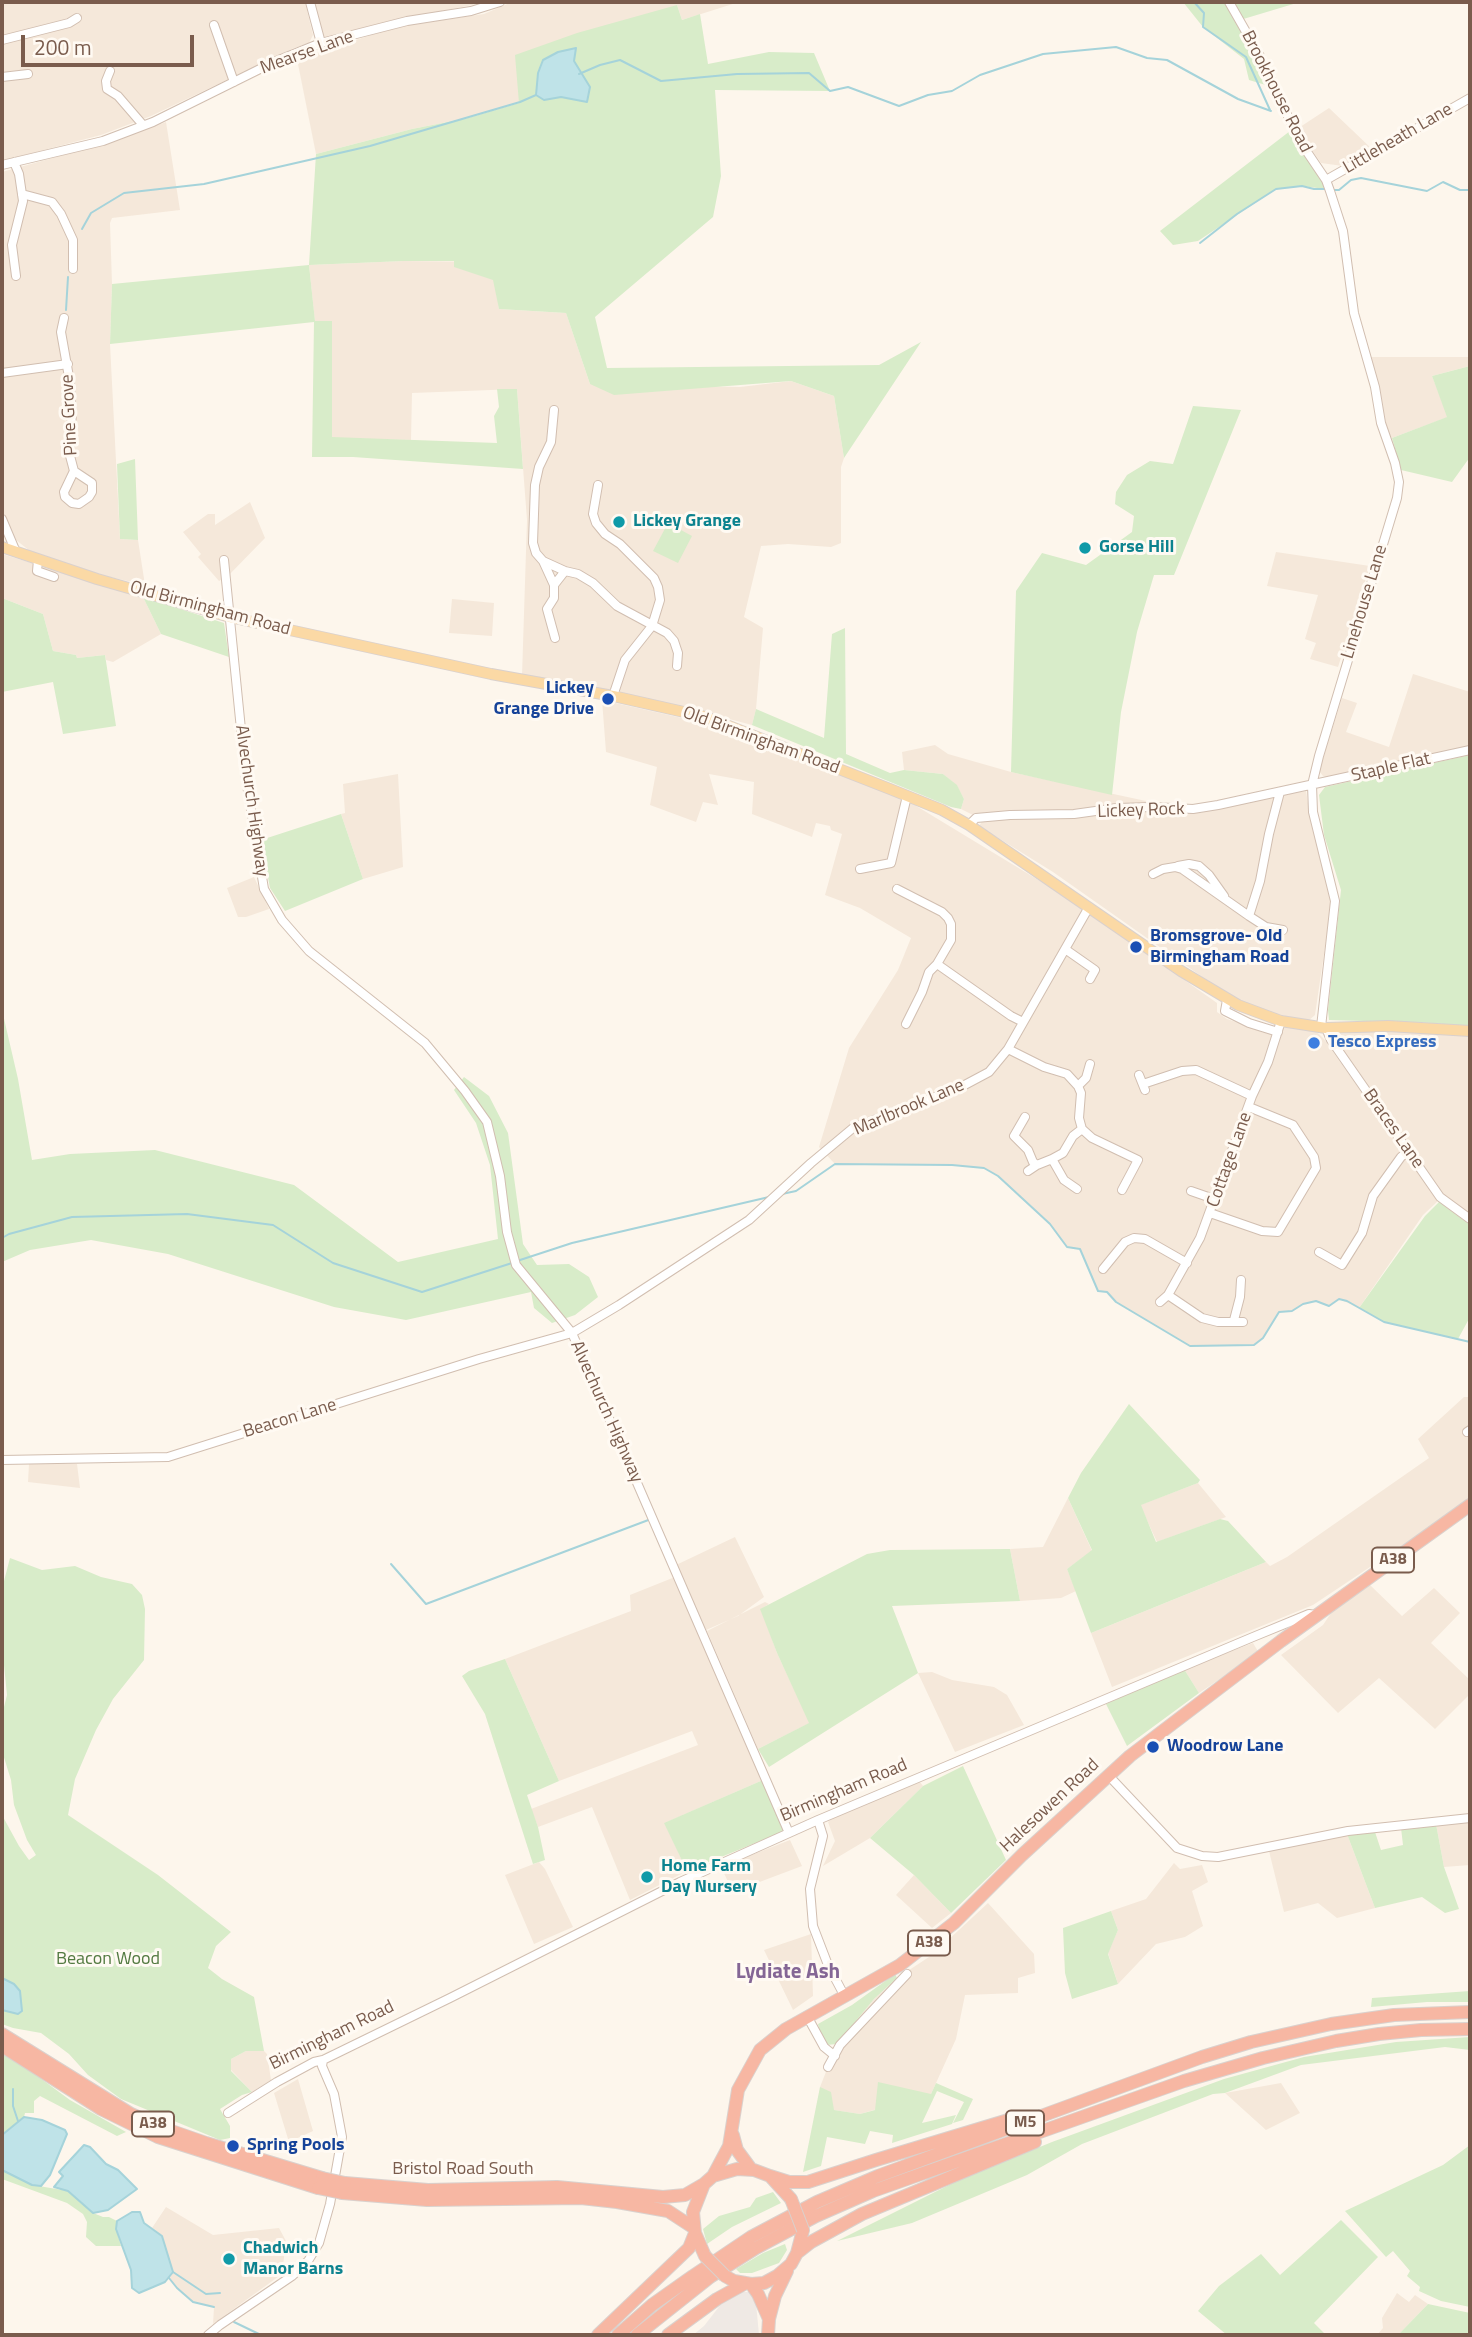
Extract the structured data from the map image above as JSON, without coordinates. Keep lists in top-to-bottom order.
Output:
{
  "streets": {
    "highway": [
      "A38",
      "Birmingham Road",
      "Halesowen Road",
      "M5",
      "Bristol Road South"
    ],
    "main road": ["Old Birmingham Road"],
    "street": [
      "Mearse Lane",
      "Brookhouse Road",
      "Littleheath Lane",
      "Pine Grove",
      "Linehouse Lane",
      "Staple Flat",
      "Alvechurch Highway",
      "Lickey Rock",
      "Marlbrook Lane",
      "Braces Lane",
      "Cottage Lane",
      "Beacon Lane"
    ]
  },
  "crossings": [
    ["Brookhouse Road", "Littleheath Lane"],
    ["Brookhouse Road", "Linehouse Lane"],
    ["Littleheath Lane", "Linehouse Lane"],
    ["Linehouse Lane", "Old Birmingham Road"],
    ["Linehouse Lane", "Staple Flat"],
    ["Linehouse Lane", "Lickey Rock"],
    ["Linehouse Lane", "Braces Lane"],
    ["Old Birmingham Road", "Alvechurch Highway"],
    ["Old Birmingham Road", "Lickey Rock"],
    ["Old Birmingham Road", "Marlbrook Lane"],
    ["Old Birmingham Road", "Braces Lane"],
    ["Old Birmingham Road", "Cottage Lane"],
    ["Staple Flat", "Lickey Rock"],
    ["Alvechurch Highway", "Marlbrook Lane"],
    ["Alvechurch Highway", "Beacon Lane"],
    ["Alvechurch Highway", "Birmingham Road"],
    ["Marlbrook Lane", "Beacon Lane"],
    ["Birmingham Road", "Halesowen Road"],
    ["Halesowen Road", "Bristol Road South"]
  ],
  "districts": ["Lydiate Ash"],
  "parks": ["Beacon Wood"],
  "places": [
    "Lickey Grange",
    "Gorse Hill",
    "Lickey Grange Drive",
    "Bromsgrove- Old Birmingham Road",
    "Tesco Express",
    "Woodrow Lane",
    "Home Farm Day Nursery",
    "Spring Pools",
    "Chadwich Manor Barns"
  ],
  "scale_bar": "200 m"
}
